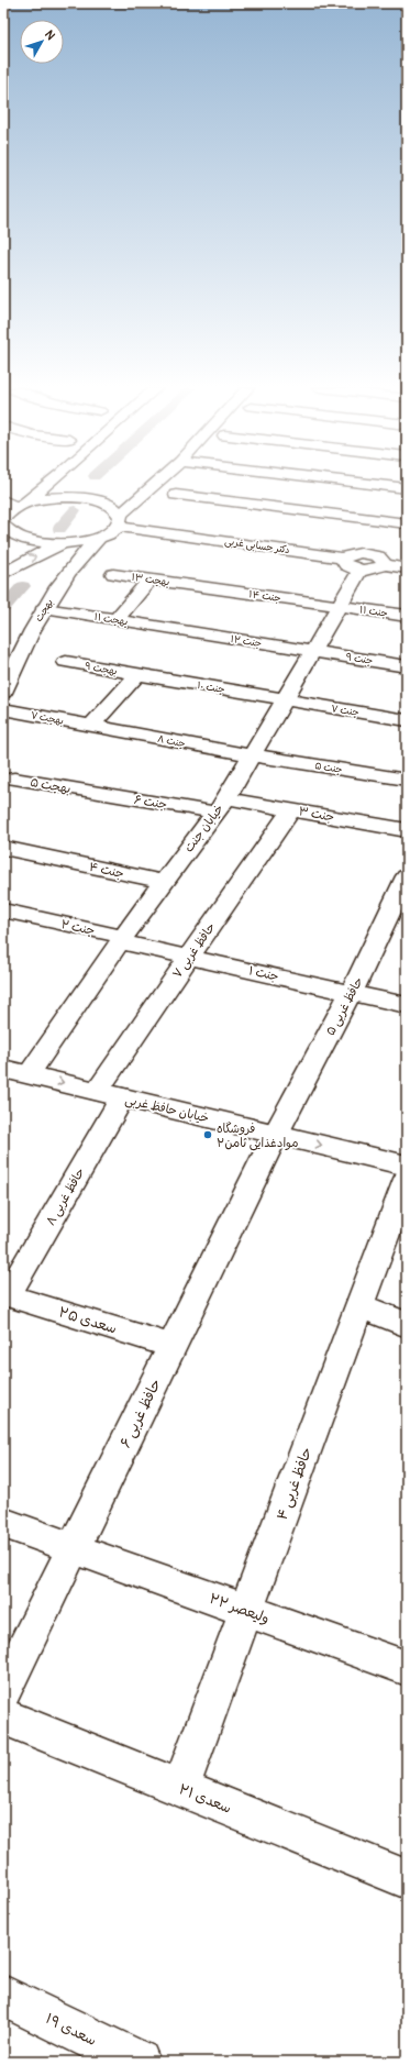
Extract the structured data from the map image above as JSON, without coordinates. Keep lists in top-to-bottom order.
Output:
{
  "streets": {
    "street": [
      "دکتر حسابی غربی",
      "بهجت ۱۳",
      "جنت ۱۴",
      "بهجت",
      "جنت ۱۱",
      "بهجت ۱۱",
      "جنت ۱۲",
      "جنت ۹",
      "بهجت ۹",
      "جنت ۱۰",
      "جنت ۷",
      "بهجت ۷",
      "جنت ۸",
      "جنت ۵",
      "بهجت ۵",
      "جنت ۶",
      "جنت ۳",
      "خیابان جنت",
      "جنت ۴",
      "جنت ۲",
      "حافظ غربی ۷",
      "جنت ۱",
      "حافظ غربی ۵",
      "خیابان حافظ غربی",
      "حافظ غربی ۸",
      "سعدی ۲۵",
      "حافظ غربی ۶",
      "حافظ غربی ۴",
      "ولیعصر ۲۲",
      "سعدی ۲۱",
      "سعدی ۱۹"
    ]
  },
  "crossings": [
    ["دکتر حسابی غربی", "خیابان جنت"],
    ["بهجت ۱۳", "جنت ۱۴"],
    ["جنت ۱۴", "جنت ۱۱"],
    ["جنت ۱۴", "خیابان جنت"],
    ["بهجت", "بهجت ۱۱"],
    ["جنت ۱۱", "خیابان جنت"],
    ["بهجت ۱۱", "جنت ۱۲"],
    ["جنت ۱۲", "جنت ۹"],
    ["جنت ۱۲", "خیابان جنت"],
    ["جنت ۹", "خیابان جنت"],
    ["بهجت ۹", "جنت ۱۰"],
    ["جنت ۱۰", "جنت ۷"],
    ["جنت ۱۰", "خیابان جنت"],
    ["جنت ۷", "خیابان جنت"],
    ["بهجت ۷", "جنت ۸"],
    ["جنت ۸", "جنت ۵"],
    ["جنت ۸", "خیابان جنت"],
    ["جنت ۵", "خیابان جنت"],
    ["بهجت ۵", "جنت ۶"],
    ["جنت ۶", "جنت ۳"],
    ["جنت ۶", "خیابان جنت"],
    ["جنت ۳", "خیابان جنت"],
    ["جنت ۳", "حافظ غربی ۷"],
    ["خیابان جنت", "جنت ۴"],
    ["خیابان جنت", "جنت ۲"],
    ["خیابان جنت", "جنت ۱"],
    ["خیابان جنت", "خیابان حافظ غربی"],
    ["جنت ۲", "جنت ۱"],
    ["حافظ غربی ۷", "جنت ۱"],
    ["حافظ غربی ۷", "خیابان حافظ غربی"],
    ["جنت ۱", "حافظ غربی ۵"],
    ["حافظ غربی ۵", "خیابان حافظ غربی"],
    ["حافظ غربی ۵", "حافظ غربی ۶"],
    ["خیابان حافظ غربی", "حافظ غربی ۸"],
    ["خیابان حافظ غربی", "حافظ غربی ۶"],
    ["حافظ غربی ۸", "سعدی ۲۵"],
    ["سعدی ۲۵", "حافظ غربی ۶"],
    ["حافظ غربی ۶", "ولیعصر ۲۲"],
    ["حافظ غربی ۴", "ولیعصر ۲۲"],
    ["حافظ غربی ۴", "سعدی ۲۱"]
  ],
  "one_way": ["خیابان حافظ غربی"],
  "places": ["فروشگاه موادغذایی ثامن۲"],
  "north": "top right"
}
